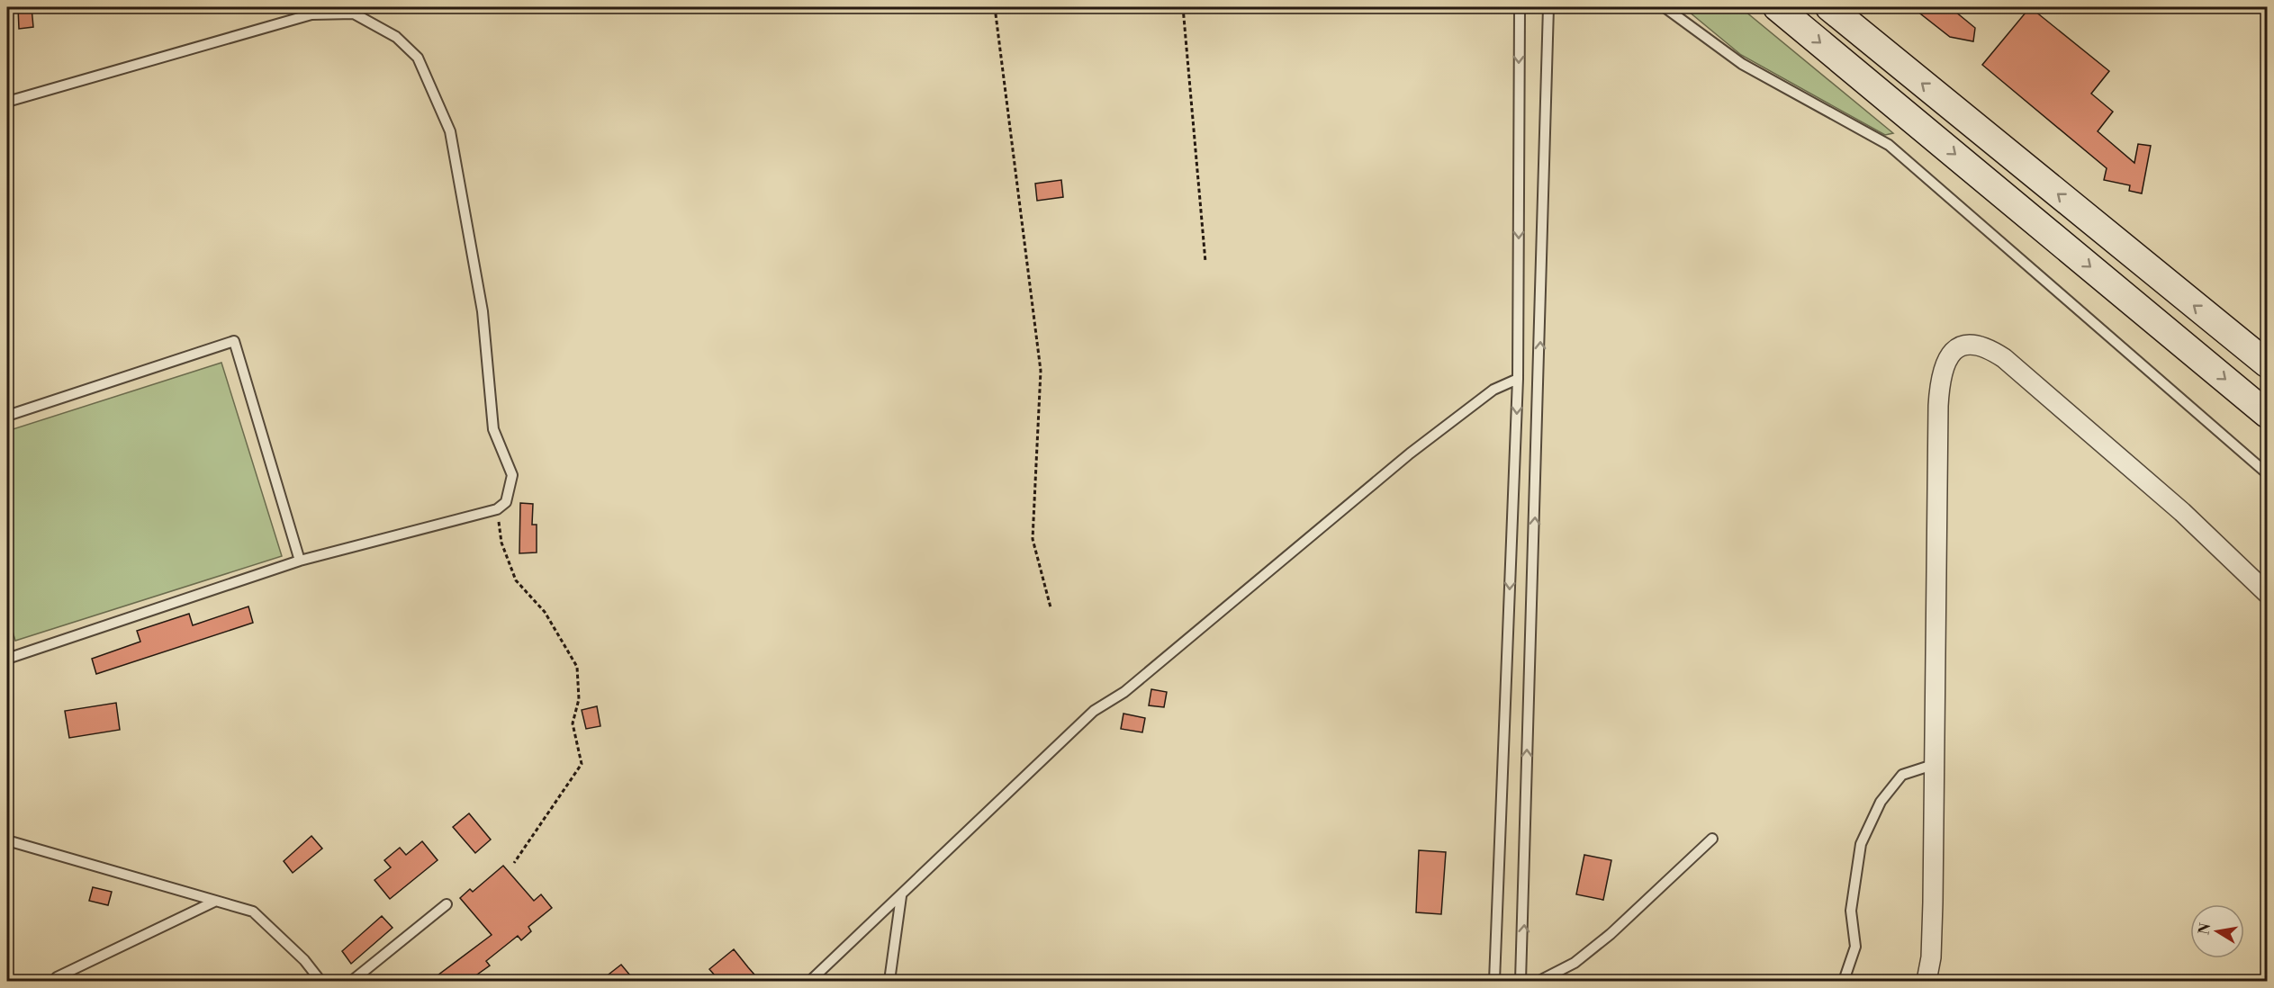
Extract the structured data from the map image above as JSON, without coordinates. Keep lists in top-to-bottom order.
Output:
{
  "north": "left"
}
